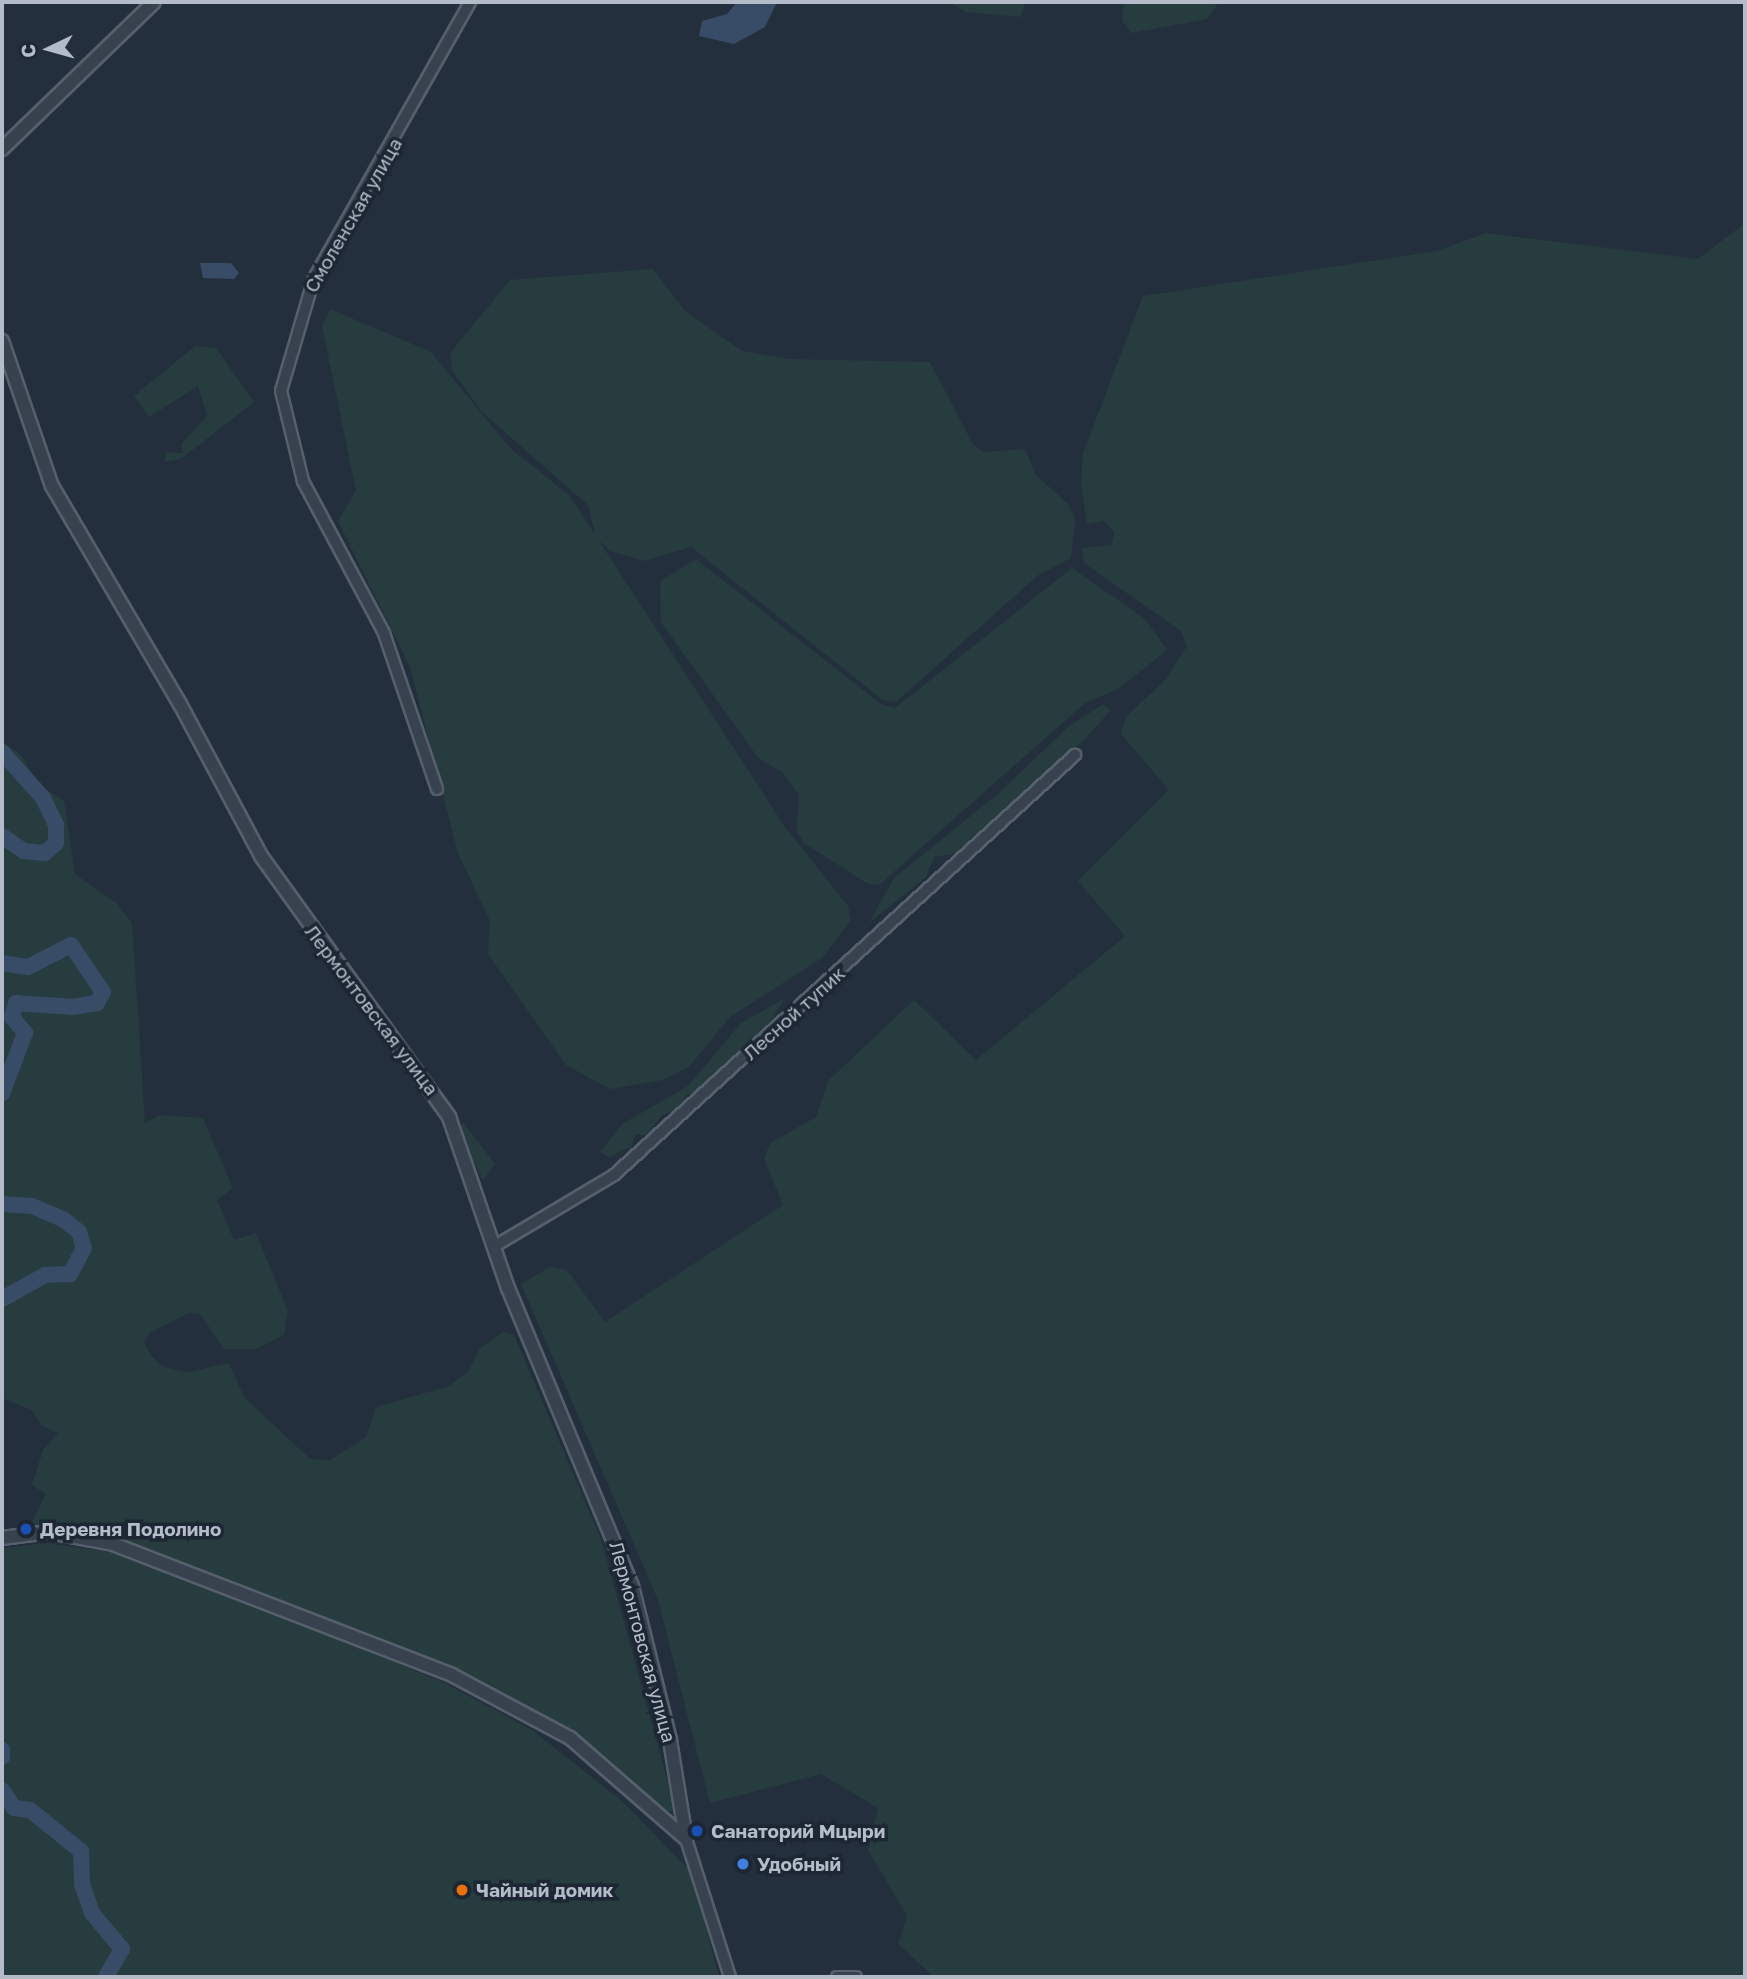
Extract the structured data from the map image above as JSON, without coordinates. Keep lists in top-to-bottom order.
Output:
{
  "streets": {
    "street": ["Смоленская улица", "Лермонтовская улица", "Лесной тупик"]
  },
  "crossings": [
    ["Лермонтовская улица", "Лесной тупик"]
  ],
  "places": [
    "Деревня Подолино",
    "Санаторий Мцыри",
    "Удобный",
    "Чайный домик"
  ],
  "north": "left"
}
